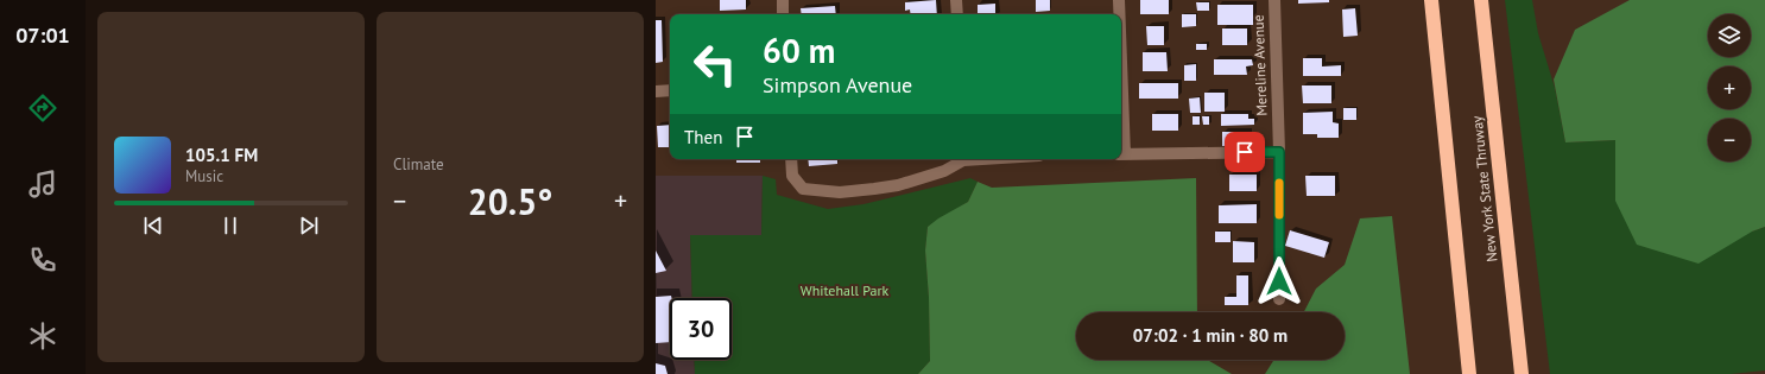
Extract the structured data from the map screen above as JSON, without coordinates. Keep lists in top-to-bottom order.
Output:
{
  "streets": {
    "highway": ["New York State Thruway"],
    "street": ["Mereline Avenue"]
  },
  "parks": ["Whitehall Park"],
  "page": {
    "tabs": "07:01",
    "tile": "Climate",
    "map_buttons": ["+", "−"],
    "turn": ["60 m", "Simpson Avenue"],
    "then": "Then",
    "song": ["105.1 FM", "Music"],
    "heat": ["−", "20.5°", "+"],
    "limit": "30",
    "trip": "07:02 · 1 min · 80 m"
  }
}
